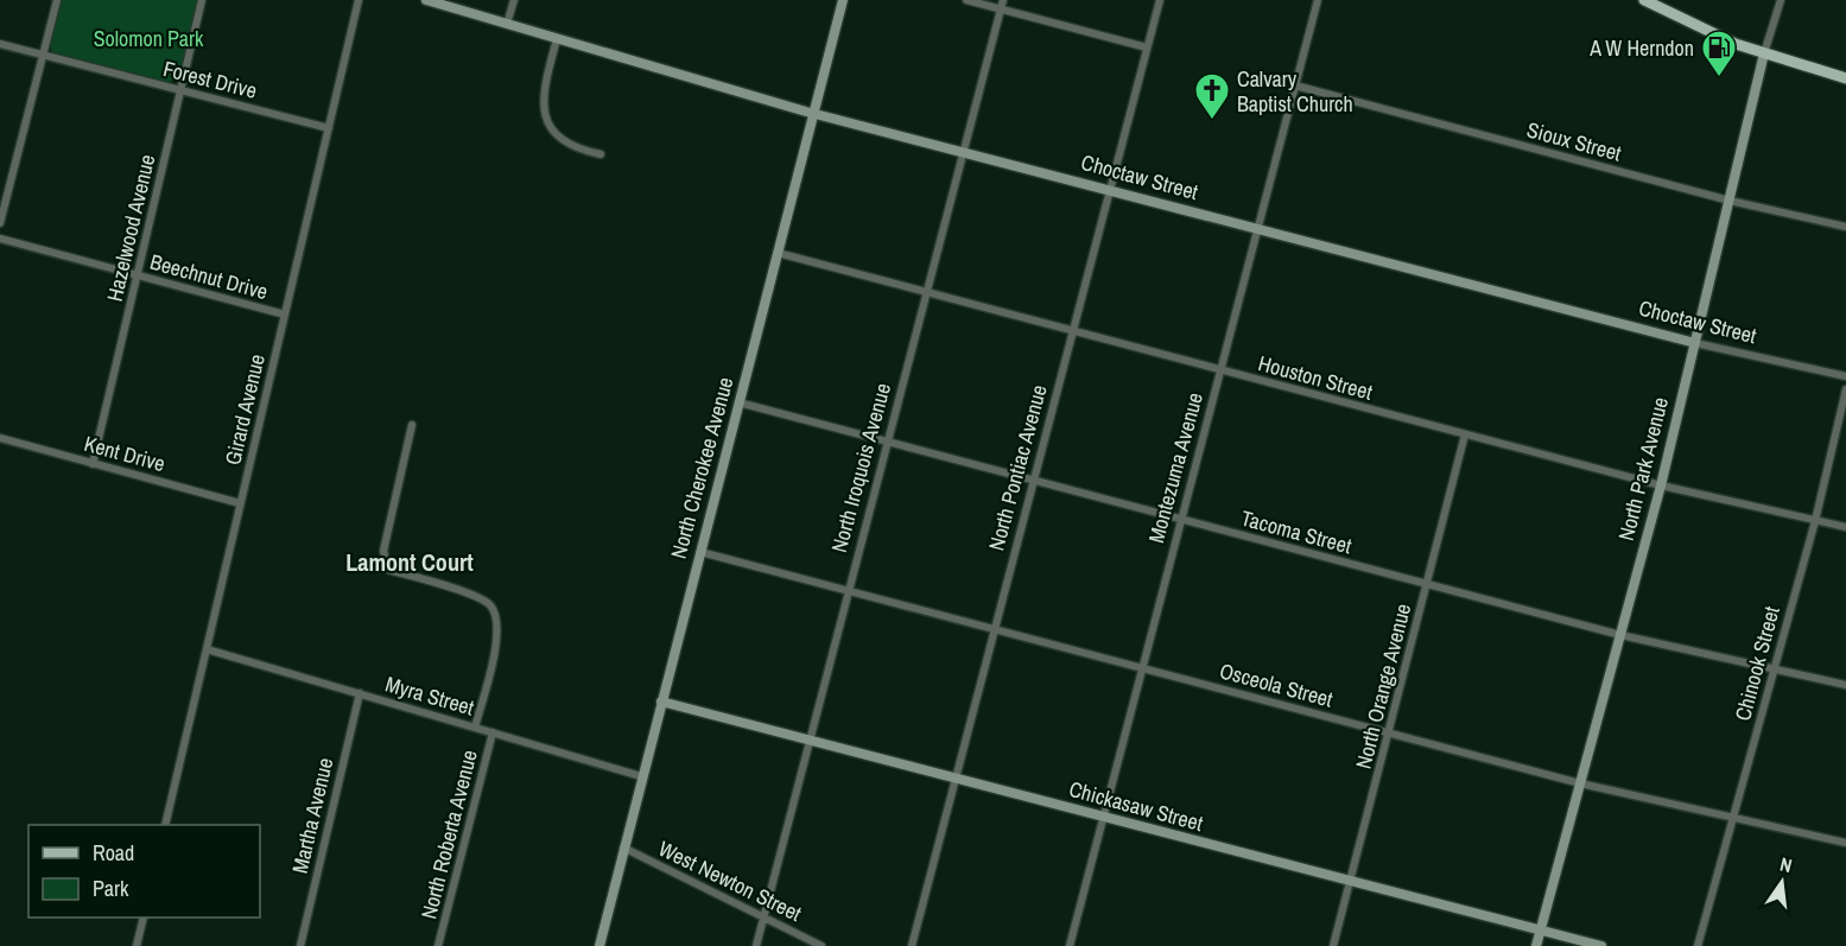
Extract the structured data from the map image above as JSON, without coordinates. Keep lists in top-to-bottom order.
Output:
{
  "streets": {
    "street": [
      "Forest Drive",
      "Sioux Street",
      "Choctaw Street",
      "Hazelwood Avenue",
      "Beechnut Drive",
      "Houston Street",
      "Girard Avenue",
      "Kent Drive",
      "North Cherokee Avenue",
      "North Iroquois Avenue",
      "North Pontiac Avenue",
      "Montezuma Avenue",
      "North Park Avenue",
      "Tacoma Street",
      "Chinook Street",
      "Osceola Street",
      "North Orange Avenue",
      "Myra Street",
      "Chickasaw Street",
      "Martha Avenue",
      "North Roberta Avenue",
      "West Newton Street"
    ]
  },
  "crossings": [
    ["Forest Drive", "Hazelwood Avenue"],
    ["Forest Drive", "Girard Avenue"],
    ["Sioux Street", "Montezuma Avenue"],
    ["Sioux Street", "North Park Avenue"],
    ["Choctaw Street", "North Cherokee Avenue"],
    ["Choctaw Street", "North Iroquois Avenue"],
    ["Choctaw Street", "North Pontiac Avenue"],
    ["Choctaw Street", "Montezuma Avenue"],
    ["Choctaw Street", "North Park Avenue"],
    ["Hazelwood Avenue", "Beechnut Drive"],
    ["Hazelwood Avenue", "Kent Drive"],
    ["Beechnut Drive", "Girard Avenue"],
    ["Houston Street", "North Cherokee Avenue"],
    ["Houston Street", "North Iroquois Avenue"],
    ["Houston Street", "North Pontiac Avenue"],
    ["Houston Street", "Montezuma Avenue"],
    ["Houston Street", "North Park Avenue"],
    ["Houston Street", "Chinook Street"],
    ["Houston Street", "North Orange Avenue"],
    ["Girard Avenue", "Kent Drive"],
    ["Girard Avenue", "Myra Street"],
    ["North Cherokee Avenue", "Tacoma Street"],
    ["North Cherokee Avenue", "Osceola Street"],
    ["North Cherokee Avenue", "Myra Street"],
    ["North Cherokee Avenue", "Chickasaw Street"],
    ["North Cherokee Avenue", "West Newton Street"],
    ["North Iroquois Avenue", "Tacoma Street"],
    ["North Iroquois Avenue", "Osceola Street"],
    ["North Iroquois Avenue", "Chickasaw Street"],
    ["North Iroquois Avenue", "West Newton Street"],
    ["North Pontiac Avenue", "Tacoma Street"],
    ["North Pontiac Avenue", "Osceola Street"],
    ["North Pontiac Avenue", "Chickasaw Street"],
    ["Montezuma Avenue", "Tacoma Street"],
    ["Montezuma Avenue", "Osceola Street"],
    ["Montezuma Avenue", "Chickasaw Street"],
    ["North Park Avenue", "Tacoma Street"],
    ["North Park Avenue", "Osceola Street"],
    ["North Park Avenue", "Chickasaw Street"],
    ["Tacoma Street", "Chinook Street"],
    ["Tacoma Street", "North Orange Avenue"],
    ["Chinook Street", "Osceola Street"],
    ["Osceola Street", "North Orange Avenue"],
    ["North Orange Avenue", "Chickasaw Street"],
    ["Myra Street", "Martha Avenue"],
    ["Myra Street", "North Roberta Avenue"]
  ],
  "districts": ["Lamont Court"],
  "parks": ["Solomon Park"],
  "places": {
    "fuel station": ["A W Herndon"],
    "church": ["Calvary Baptist Church"]
  },
  "legend": ["Road", "Park"],
  "north": "top"
}
